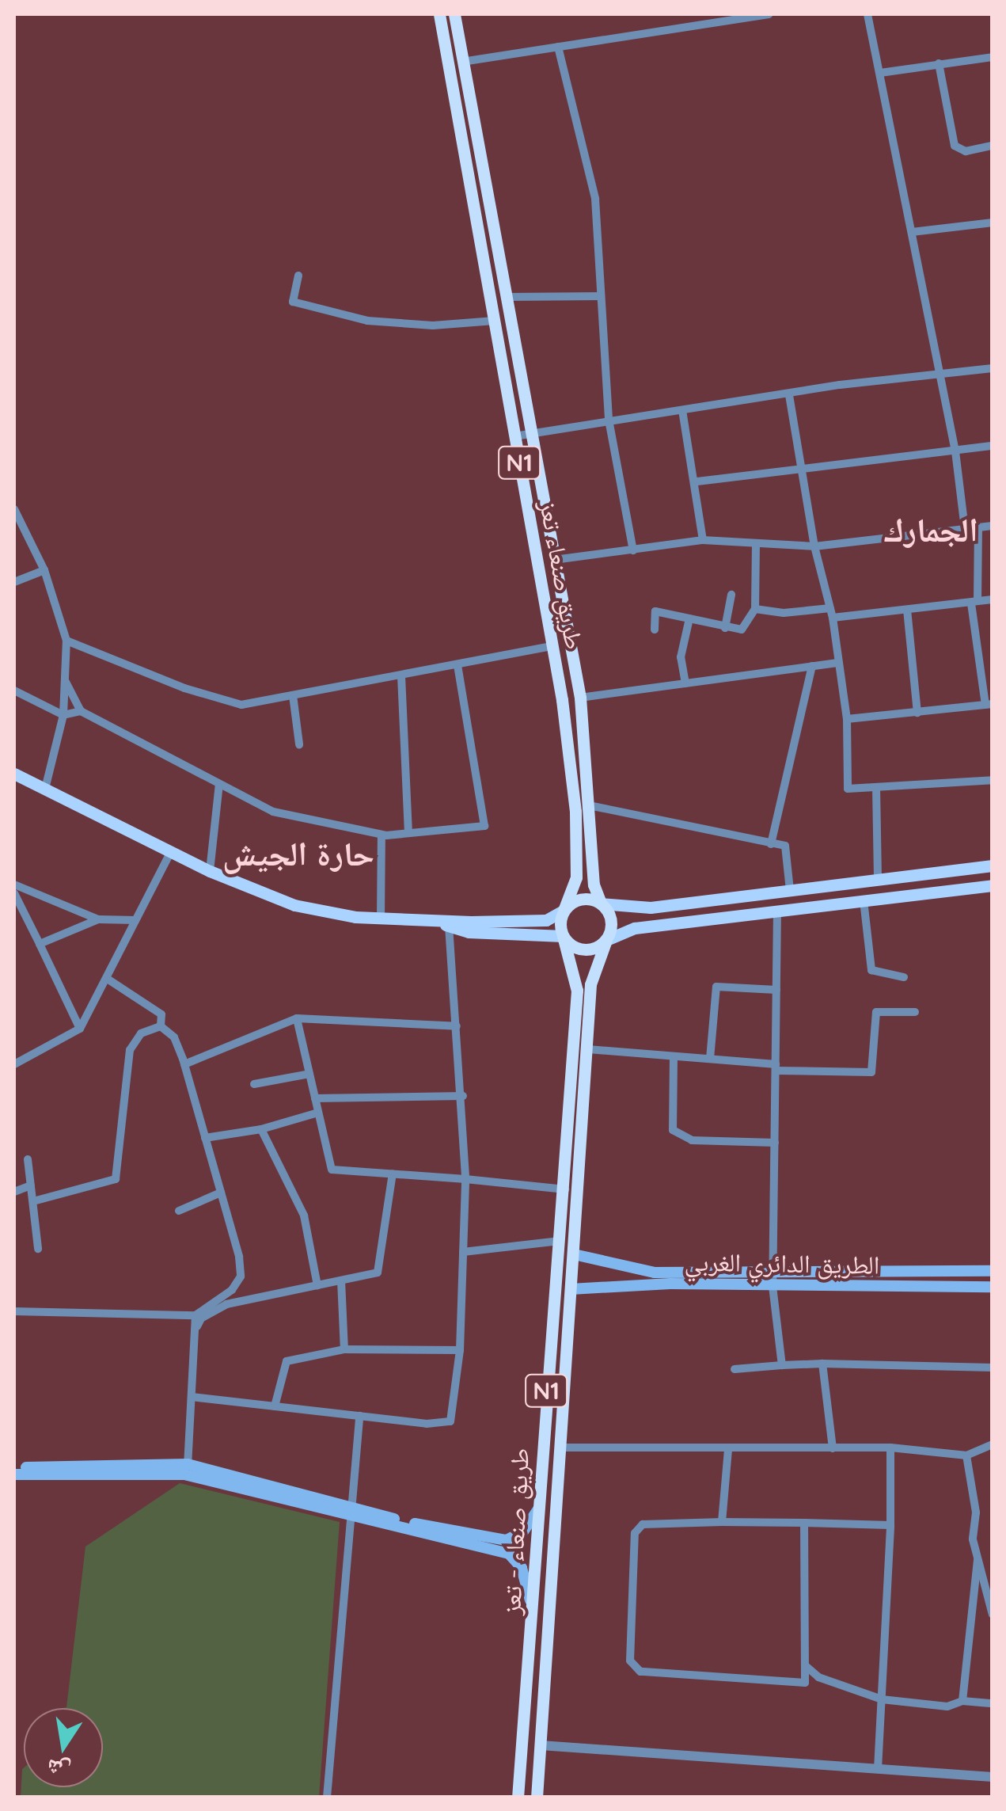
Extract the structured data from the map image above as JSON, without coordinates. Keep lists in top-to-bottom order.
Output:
{
  "streets": {
    "highway": ["N1", "طريق صنعاء تعز", "طريق صنعاء - تعز"],
    "main road": ["الطريق الدائري الغربي"]
  },
  "crossings": [
    ["الطريق الدائري الغربي", "طريق صنعاء - تعز"]
  ],
  "districts": ["الجمارك", "حارة الجيش"],
  "north": "bottom"
}
